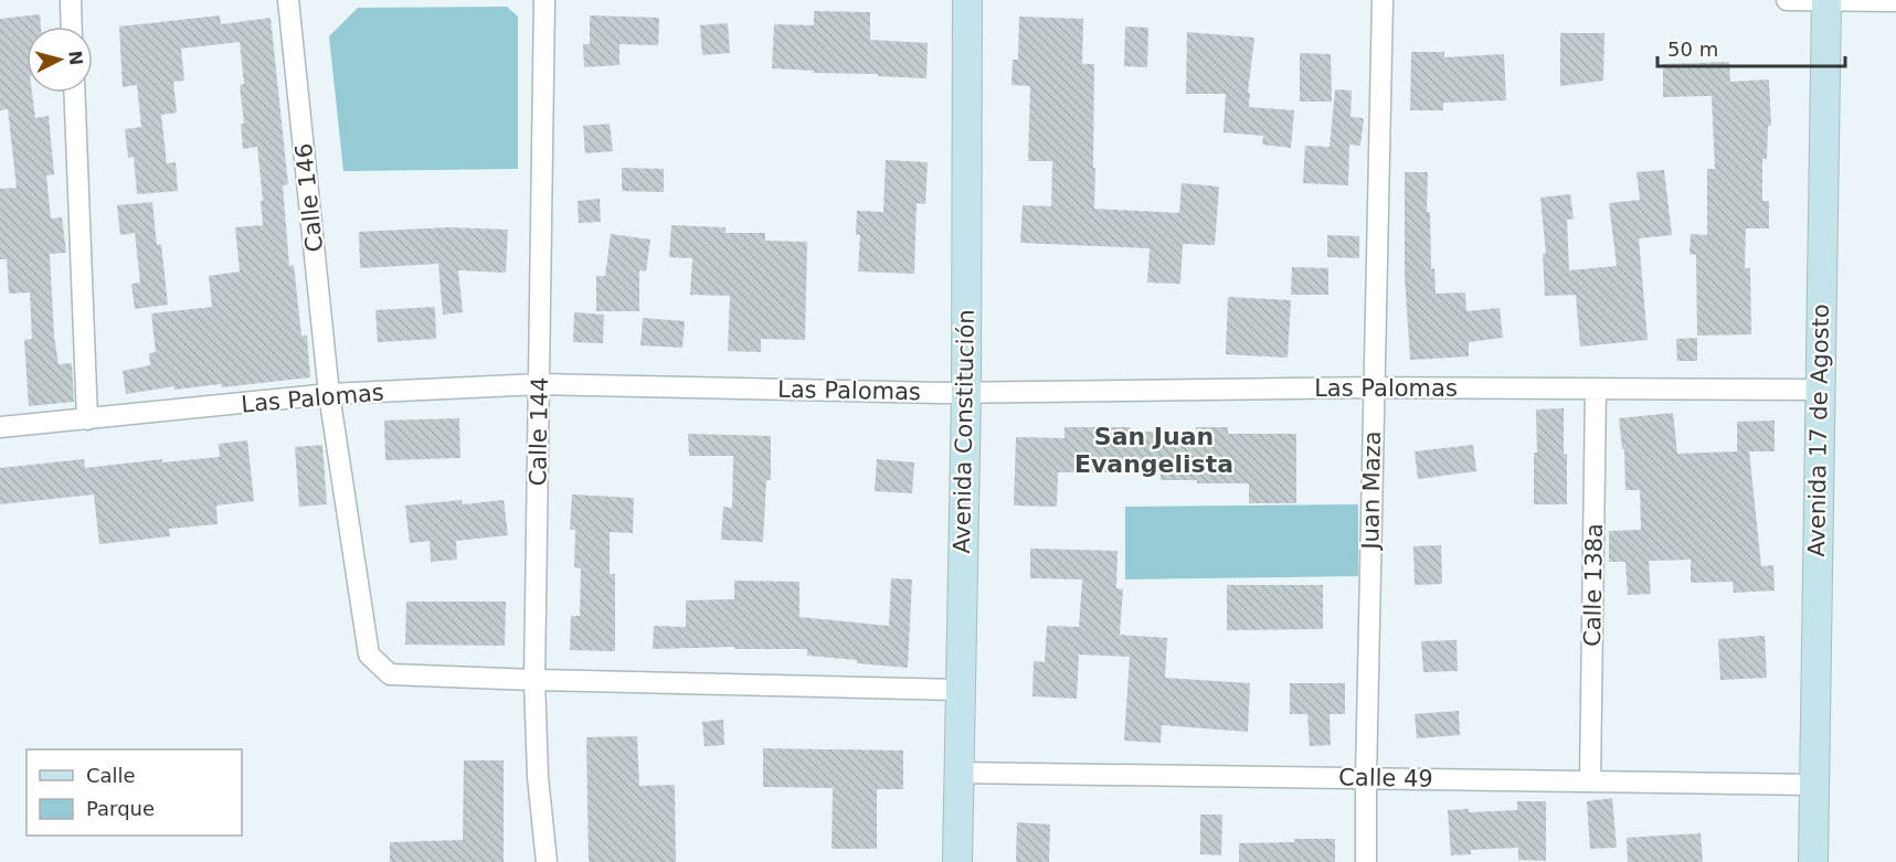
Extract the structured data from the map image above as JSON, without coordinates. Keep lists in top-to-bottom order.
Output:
{
  "streets": {
    "main road": ["Avenida 17 de Agosto", "Avenida Constitución"],
    "street": [
      "Calle 146",
      "Las Palomas",
      "Calle 144",
      "Juan Maza",
      "Calle 138a",
      "Calle 49"
    ]
  },
  "crossings": [
    ["Calle 146", "Las Palomas"],
    ["Calle 146", "Calle 144"],
    ["Calle 146", "Avenida Constitución"],
    ["Las Palomas", "Avenida 17 de Agosto"],
    ["Las Palomas", "Calle 144"],
    ["Las Palomas", "Avenida Constitución"],
    ["Las Palomas", "Juan Maza"],
    ["Las Palomas", "Calle 138a"],
    ["Avenida 17 de Agosto", "Calle 49"],
    ["Avenida Constitución", "Calle 49"],
    ["Juan Maza", "Calle 49"],
    ["Calle 138a", "Calle 49"]
  ],
  "districts": ["San Juan Evangelista"],
  "legend": ["Calle", "Parque"],
  "scale_bar": "50 m",
  "north": "right"
}
